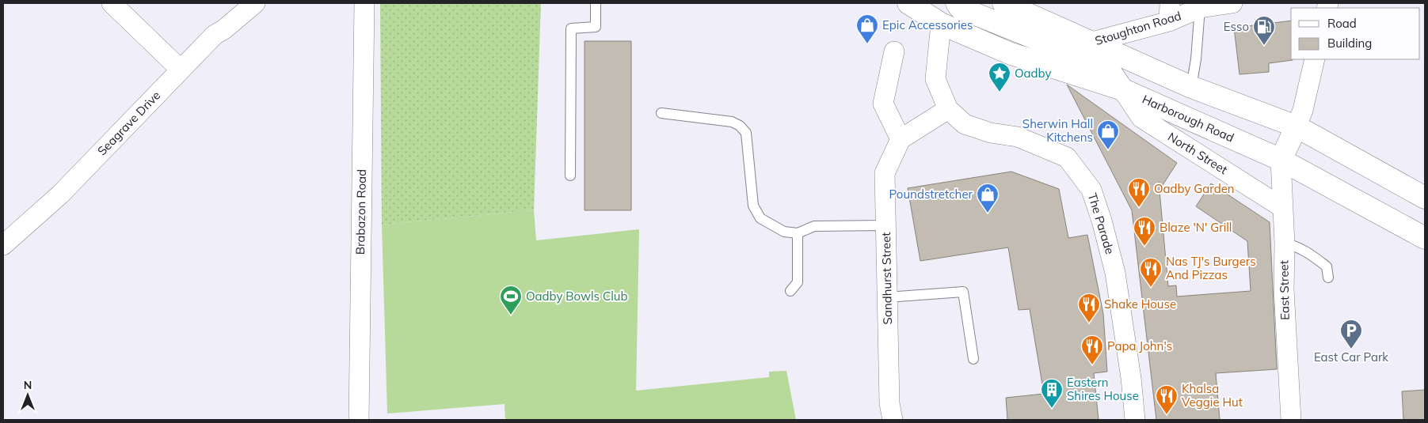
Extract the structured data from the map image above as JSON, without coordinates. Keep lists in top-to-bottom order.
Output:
{
  "streets": {
    "highway": ["Harborough Road"],
    "street": [
      "Stoughton Road",
      "Seagrave Drive",
      "North Street",
      "Brabazon Road",
      "The Parade",
      "Sandhurst Street",
      "East Street"
    ]
  },
  "crossings": [
    ["Harborough Road", "North Street"],
    ["Harborough Road", "The Parade"],
    ["Harborough Road", "East Street"],
    ["North Street", "East Street"]
  ],
  "places": {
    "shop": ["Epic Accessories", "Sherwin Hall Kitchens", "Poundstretcher"],
    "fuel station": ["Esso"],
    "place": ["Oadby"],
    "restaurant": [
      "Oadby Garden",
      "Blaze 'N' Grill",
      "Nas TJ's Burgers And Pizzas",
      "Shake House",
      "Papa John's",
      "Khalsa Veggie Hut"
    ],
    "sports": ["Oadby Bowls Club"],
    "parking": ["East Car Park"],
    "building": ["Eastern Shires House"]
  },
  "legend": ["Road", "Building"],
  "north": "top"
}
